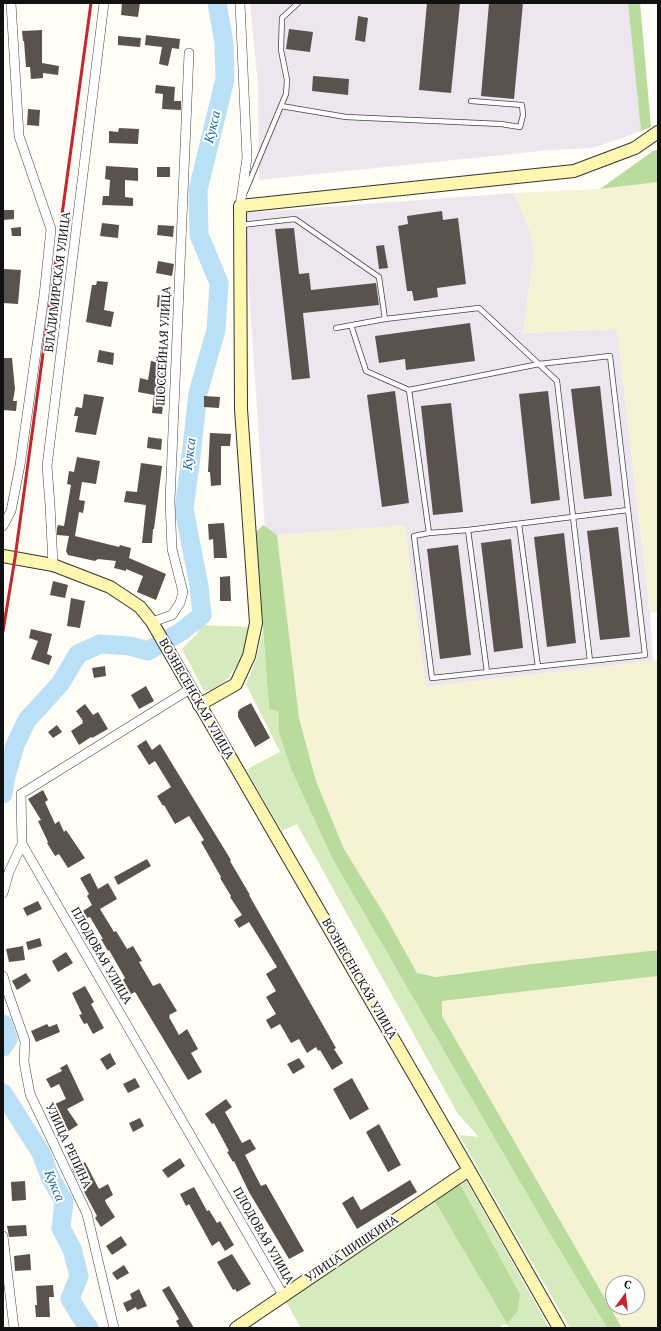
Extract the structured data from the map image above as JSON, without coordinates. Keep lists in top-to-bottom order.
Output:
{
  "streets": {
    "street": [
      "ВЛАДИМИРСКАЯ УЛИЦА",
      "ШОССЕЙНАЯ УЛИЦА",
      "ВОЗНЕСЕНСКАЯ УЛИЦА",
      "ПЛОДОВАЯ УЛИЦА",
      "УЛИЦА РЕПИНА",
      "УЛИЦА ШИШКИНА"
    ]
  },
  "crossings": [
    ["ВЛАДИМИРСКАЯ УЛИЦА", "ВОЗНЕСЕНСКАЯ УЛИЦА"],
    ["ШОССЕЙНАЯ УЛИЦА", "ВОЗНЕСЕНСКАЯ УЛИЦА"],
    ["ВОЗНЕСЕНСКАЯ УЛИЦА", "ПЛОДОВАЯ УЛИЦА"],
    ["ВОЗНЕСЕНСКАЯ УЛИЦА", "УЛИЦА ШИШКИНА"],
    ["ПЛОДОВАЯ УЛИЦА", "УЛИЦА ШИШКИНА"]
  ],
  "water": ["Кукса"],
  "north": "top"
}
